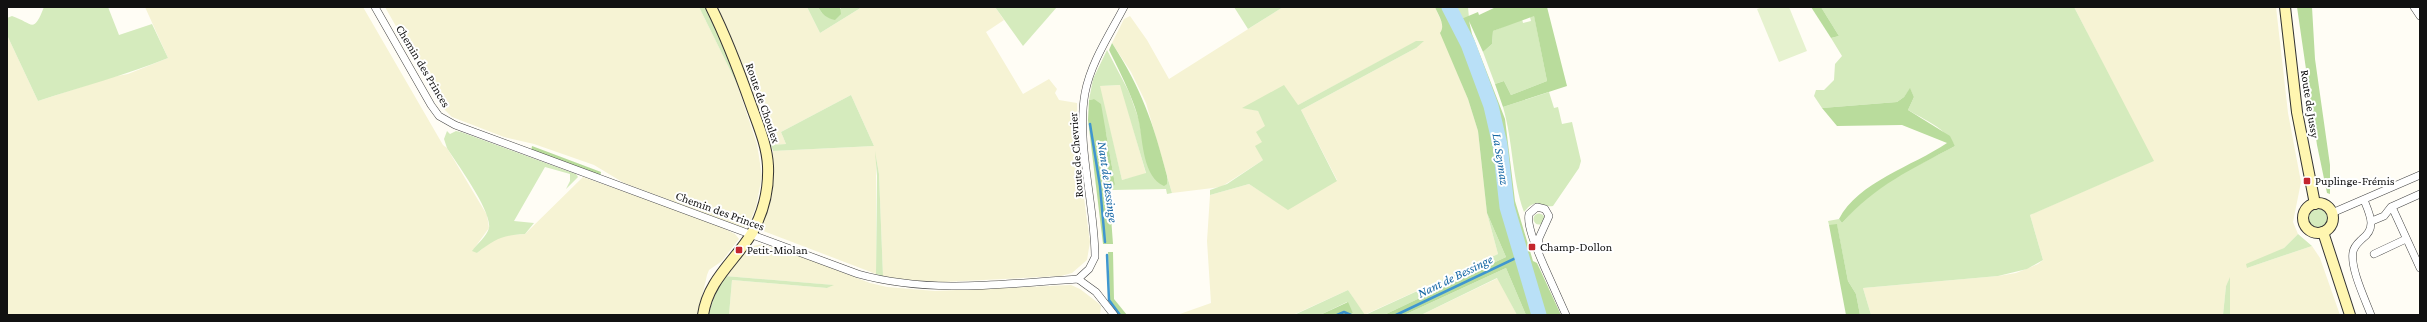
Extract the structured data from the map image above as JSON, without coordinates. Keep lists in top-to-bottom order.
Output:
{
  "streets": {
    "main road": ["Route de Choulex", "Route de Jussy"],
    "street": ["Chemin des Princes", "Route de Chevrier"]
  },
  "crossings": [
    ["Chemin des Princes", "Route de Choulex"],
    ["Chemin des Princes", "Route de Chevrier"]
  ],
  "water": ["La Seymaz", "Nant de Bessinge"],
  "places": {
    "transit": ["Puplinge-Frémis", "Champ-Dollon", "Petit-Miolan"]
  }
}
